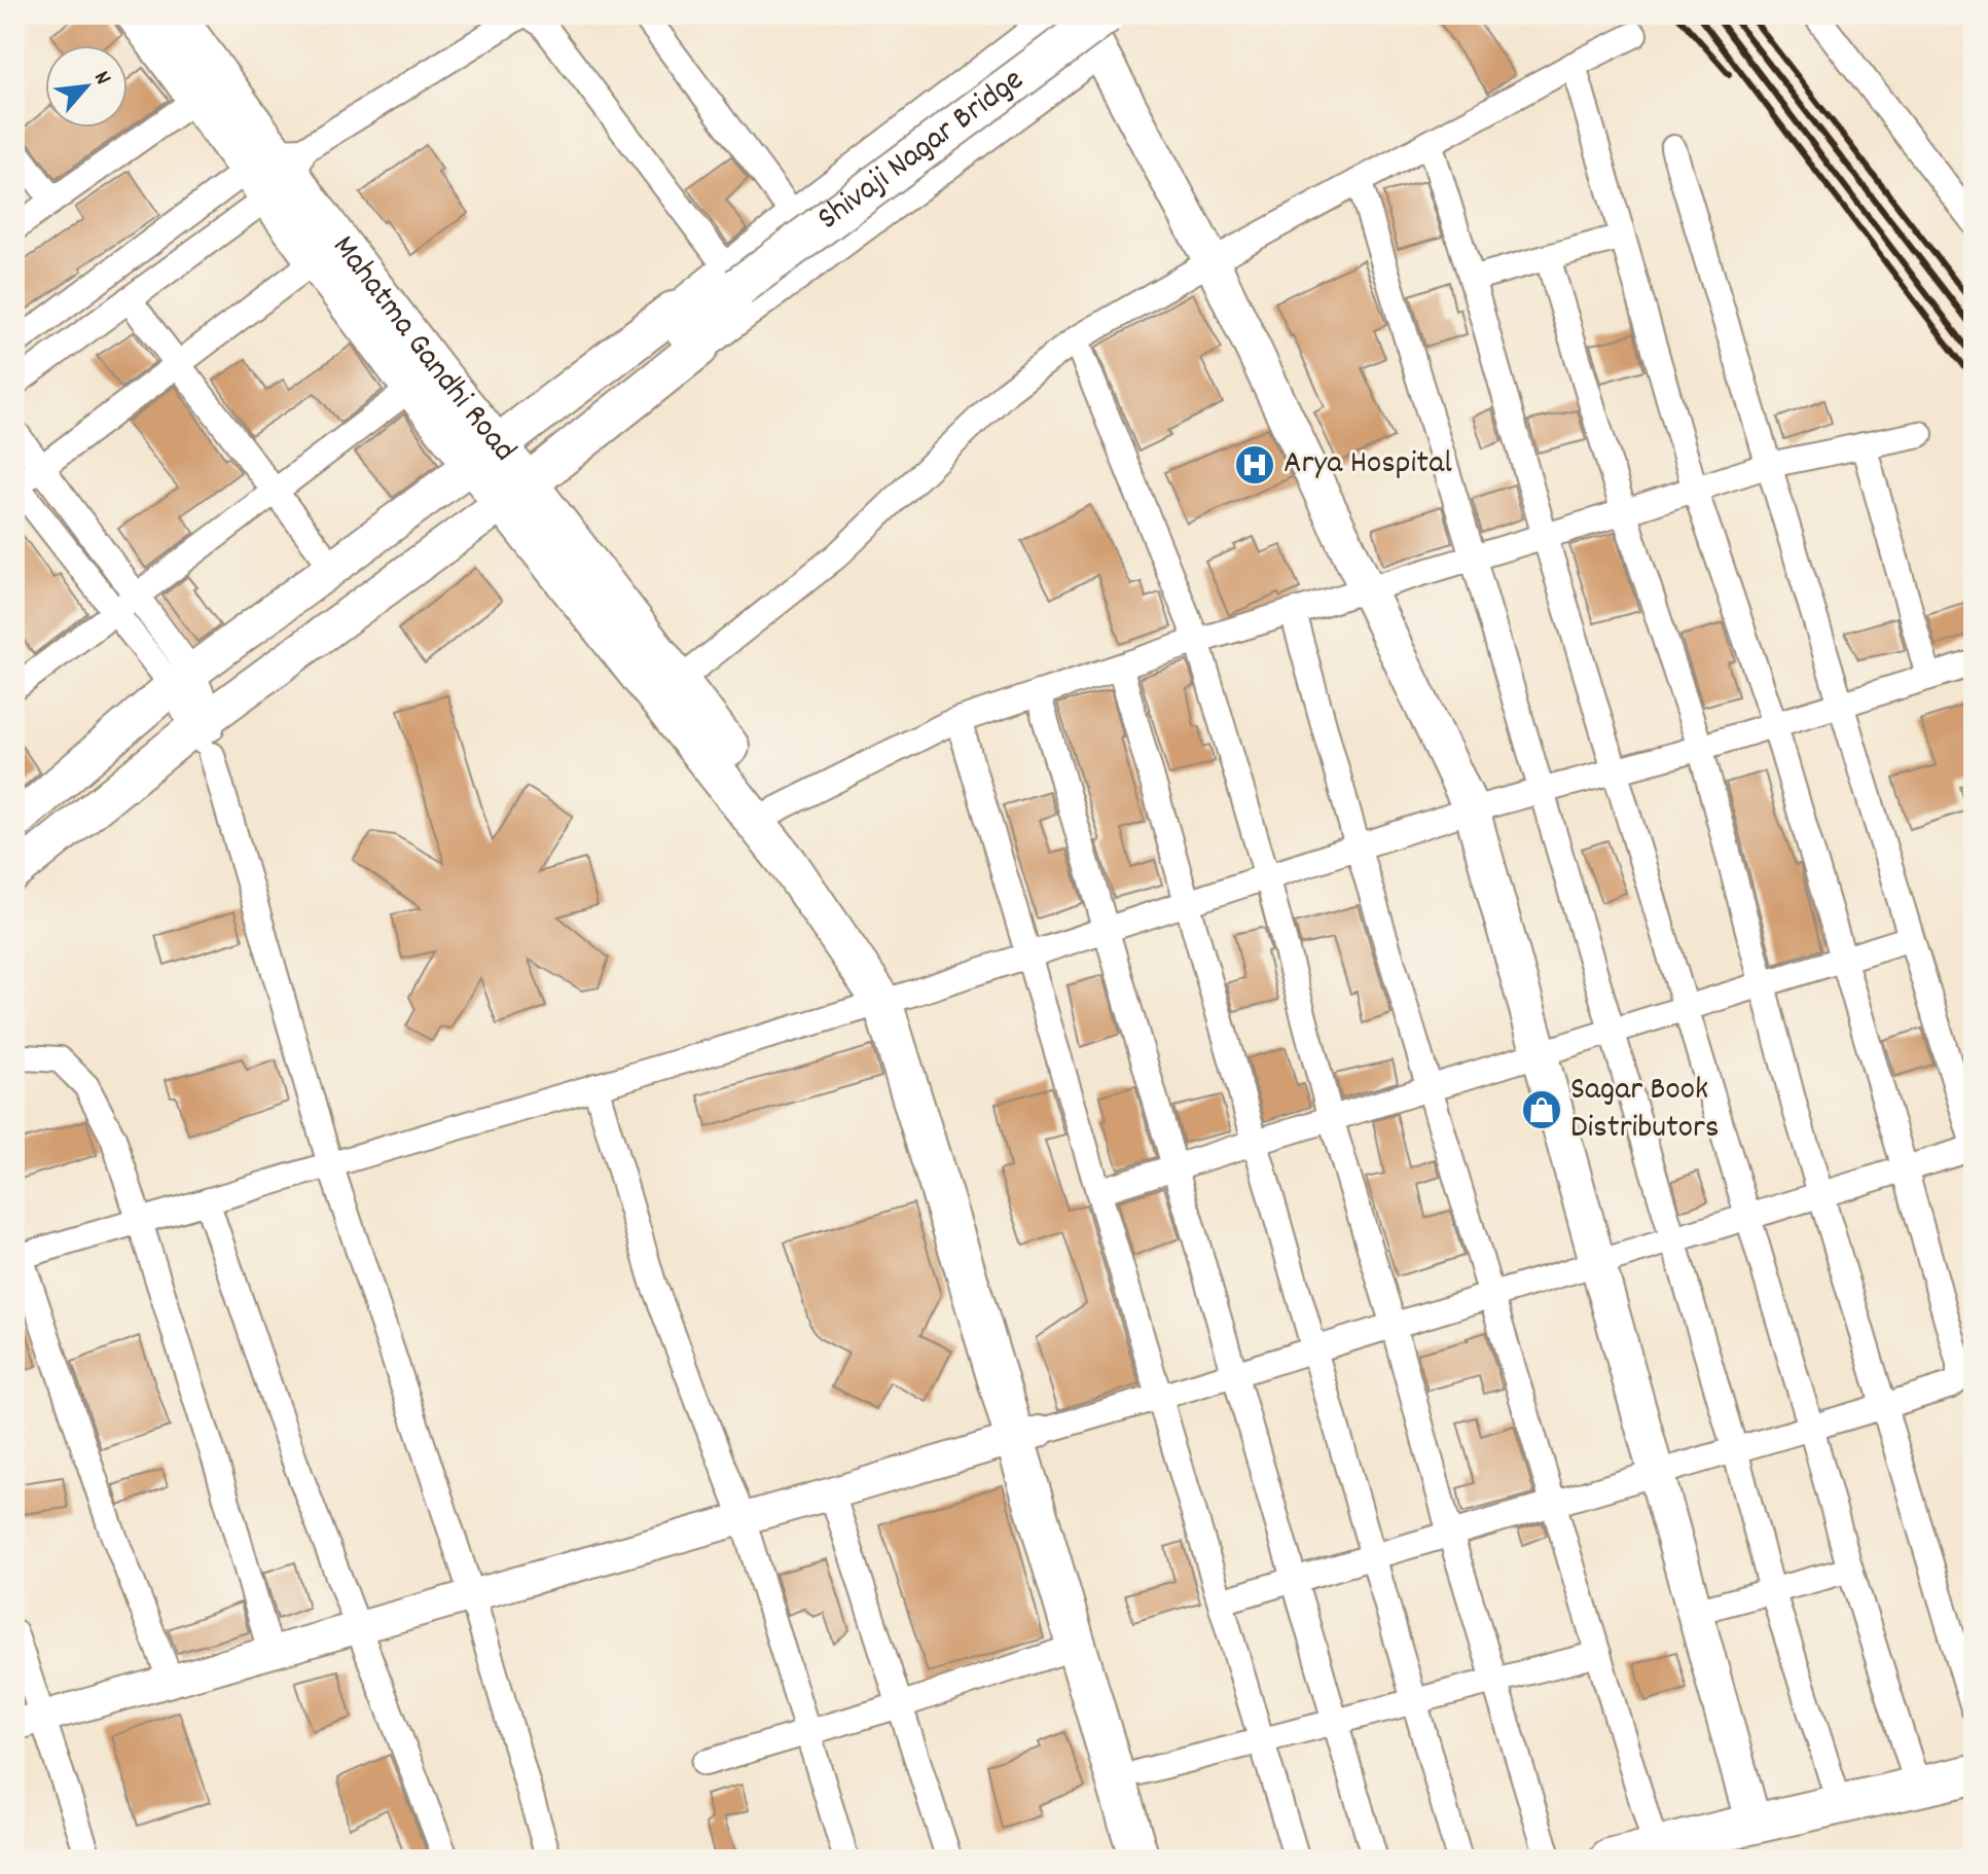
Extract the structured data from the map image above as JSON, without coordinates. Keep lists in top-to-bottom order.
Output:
{
  "streets": {
    "main road": ["Shivaji Nagar Bridge", "Mahatma Gandhi Road"]
  },
  "places": {
    "hospital": ["Arya Hospital"],
    "shop": ["Sagar Book Distributors"]
  },
  "north": "top right"
}
